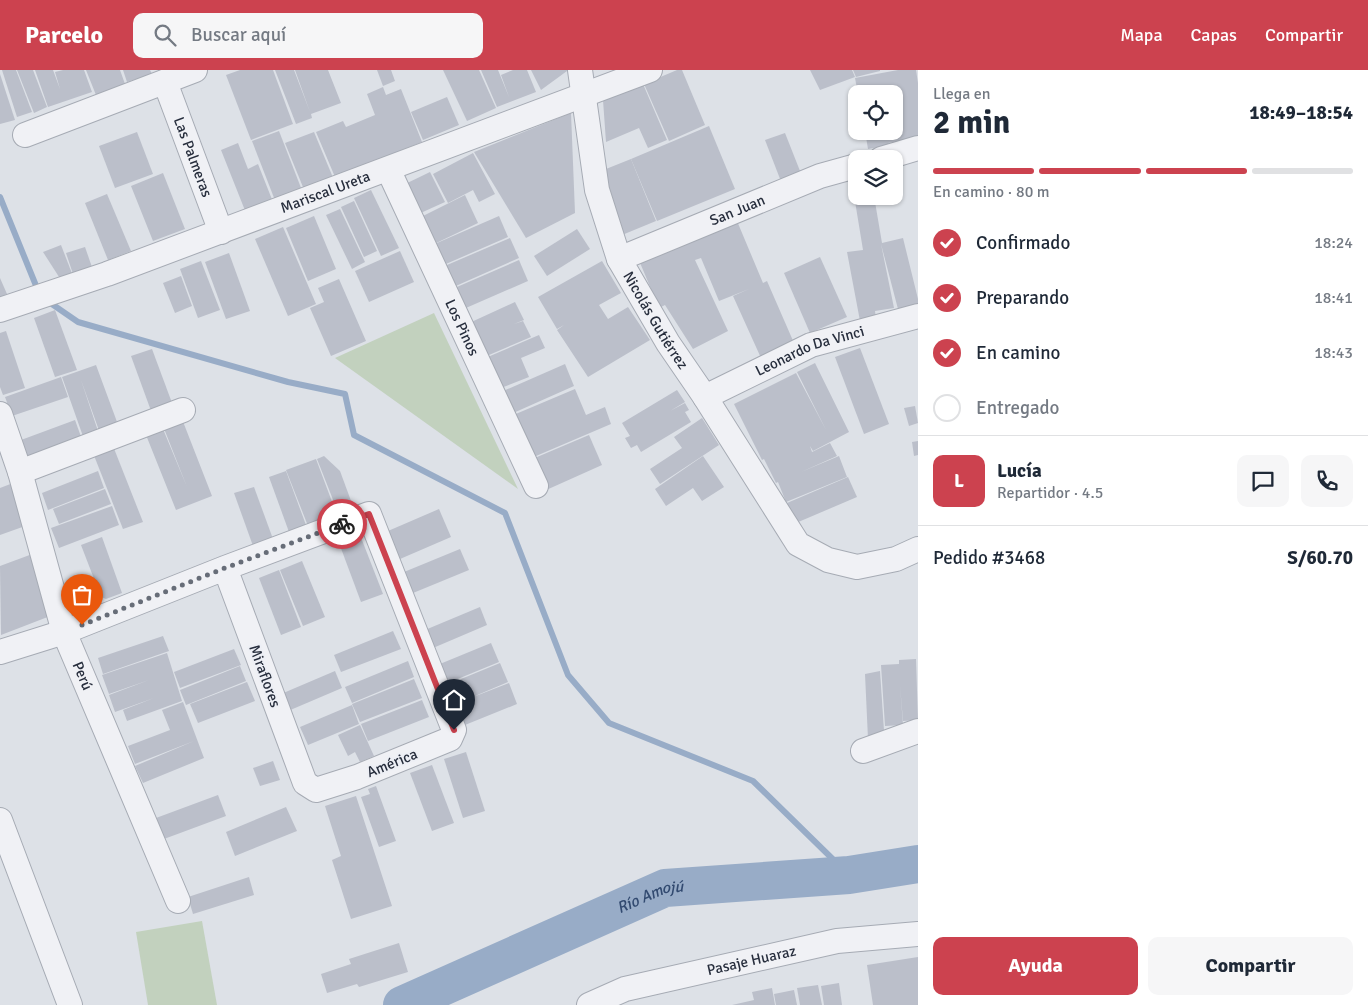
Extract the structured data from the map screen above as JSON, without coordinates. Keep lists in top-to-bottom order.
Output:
{
  "streets": {
    "street": [
      "Las Palmeras",
      "Mariscal Ureta",
      "San Juan",
      "Nicolás Gutiérrez",
      "Los Pinos",
      "Leonardo Da Vinci",
      "Perú",
      "Miraflores",
      "América",
      "Pasaje Huaraz"
    ]
  },
  "crossings": [
    ["Las Palmeras", "Mariscal Ureta"],
    ["Mariscal Ureta", "Nicolás Gutiérrez"],
    ["Mariscal Ureta", "Los Pinos"],
    ["San Juan", "Nicolás Gutiérrez"],
    ["Nicolás Gutiérrez", "Leonardo Da Vinci"],
    ["Miraflores", "América"]
  ],
  "water": ["Río Amojú"],
  "page": {
    "header": "Parcelo",
    "search": "Buscar aquí",
    "nav": ["Mapa", "Capas", "Compartir"],
    "heading": ["2 min", "Llega en", "18:49–18:54"],
    "panel": [
      "Lucía",
      "Repartidor · 4.5",
      "Pedido #3468",
      "S/60.70"
    ],
    "bar": "En camino · 80 m",
    "list": [
      ["Confirmado", "18:24"],
      ["Preparando", "18:41"],
      ["En camino", "18:43"],
      "Entregado"
    ],
    "round": "L",
    "buttons": ["Ayuda", "Compartir"]
  }
}
